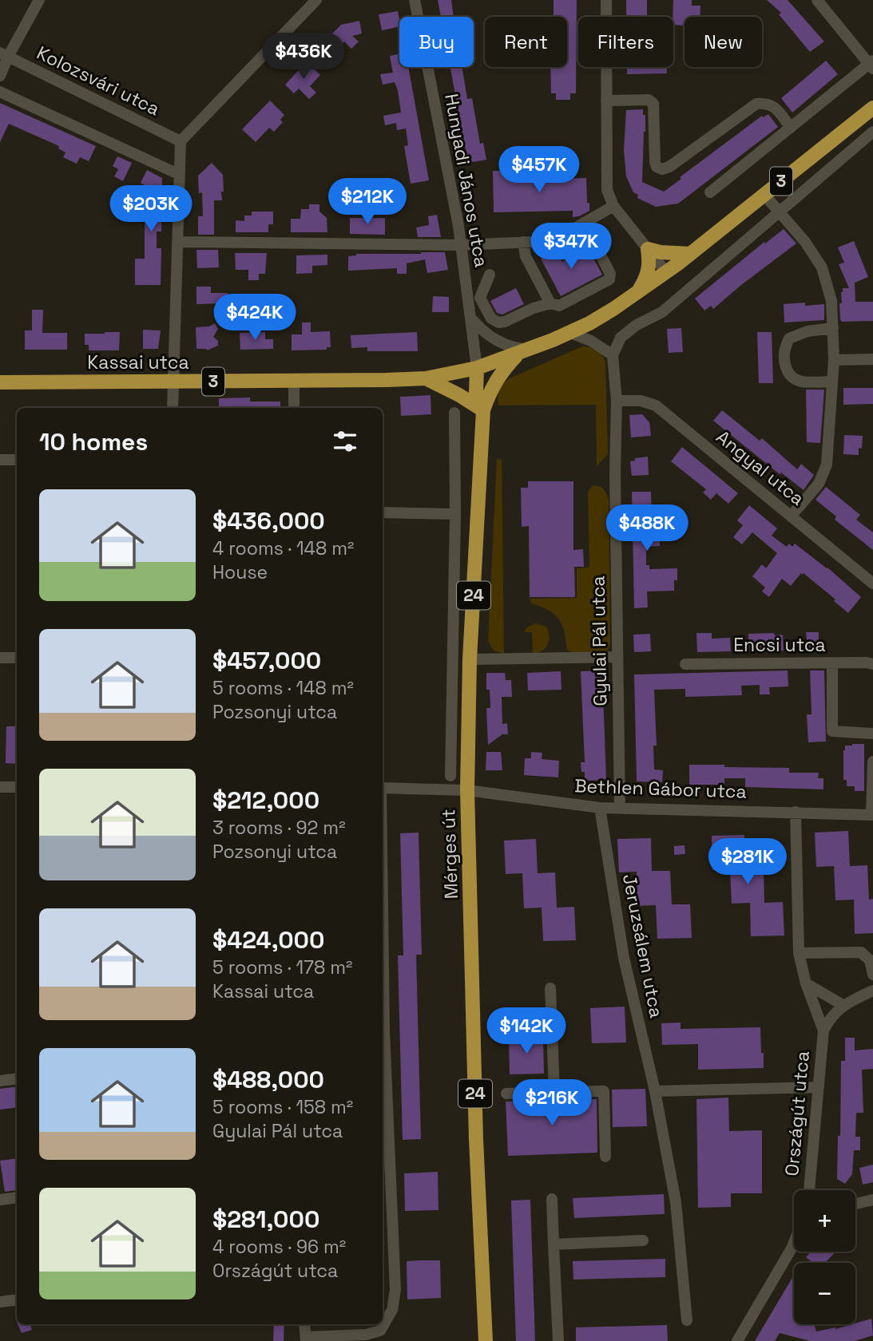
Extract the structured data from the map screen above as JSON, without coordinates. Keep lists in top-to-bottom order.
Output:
{
  "streets": {
    "main road": [
      "3",
      "Kassai utca",
      "24",
      "Mérges út"
    ],
    "street": [
      "Kolozsvári utca",
      "Hunyadi János utca",
      "Angyal utca",
      "Gyulai Pál utca",
      "Encsi utca",
      "Bethlen Gábor utca",
      "Jeruzsálem utca",
      "Országút utca"
    ]
  },
  "crossings": [
    ["Hunyadi János utca", "3"],
    ["Hunyadi János utca", "Kassai utca"],
    ["Hunyadi János utca", "Mérges út"],
    ["3", "Kassai utca"],
    ["3", "Mérges út"],
    ["Kassai utca", "Mérges út"],
    ["Angyal utca", "Gyulai Pál utca"],
    ["Gyulai Pál utca", "Bethlen Gábor utca"],
    ["Bethlen Gábor utca", "Mérges út"],
    ["Bethlen Gábor utca", "Jeruzsálem utca"],
    ["Bethlen Gábor utca", "Országút utca"]
  ],
  "page": {
    "chip": [
      "Buy",
      "Rent",
      "Filters",
      "New"
    ],
    "price": [
      "$436K",
      "$457K",
      "$212K",
      "$203K",
      "$347K",
      "$424K",
      "$488K",
      "$281K",
      "$142K",
      "$216K"
    ],
    "heading": "10 homes",
    "list": [
      {
        "name": "$436,000",
        "note": "4 rooms · 148 m² · House"
      },
      {
        "name": "$457,000",
        "note": "5 rooms · 148 m² · Pozsonyi utca"
      },
      {
        "name": "$212,000",
        "note": "3 rooms · 92 m² · Pozsonyi utca"
      },
      {
        "name": "$424,000",
        "note": "5 rooms · 178 m² · Kassai utca"
      },
      {
        "name": "$488,000",
        "note": "5 rooms · 158 m² · Gyulai Pál utca"
      },
      {
        "name": "$281,000",
        "note": "4 rooms · 96 m² · Országút utca"
      }
    ],
    "map_buttons": ["+", "−"]
  }
}
